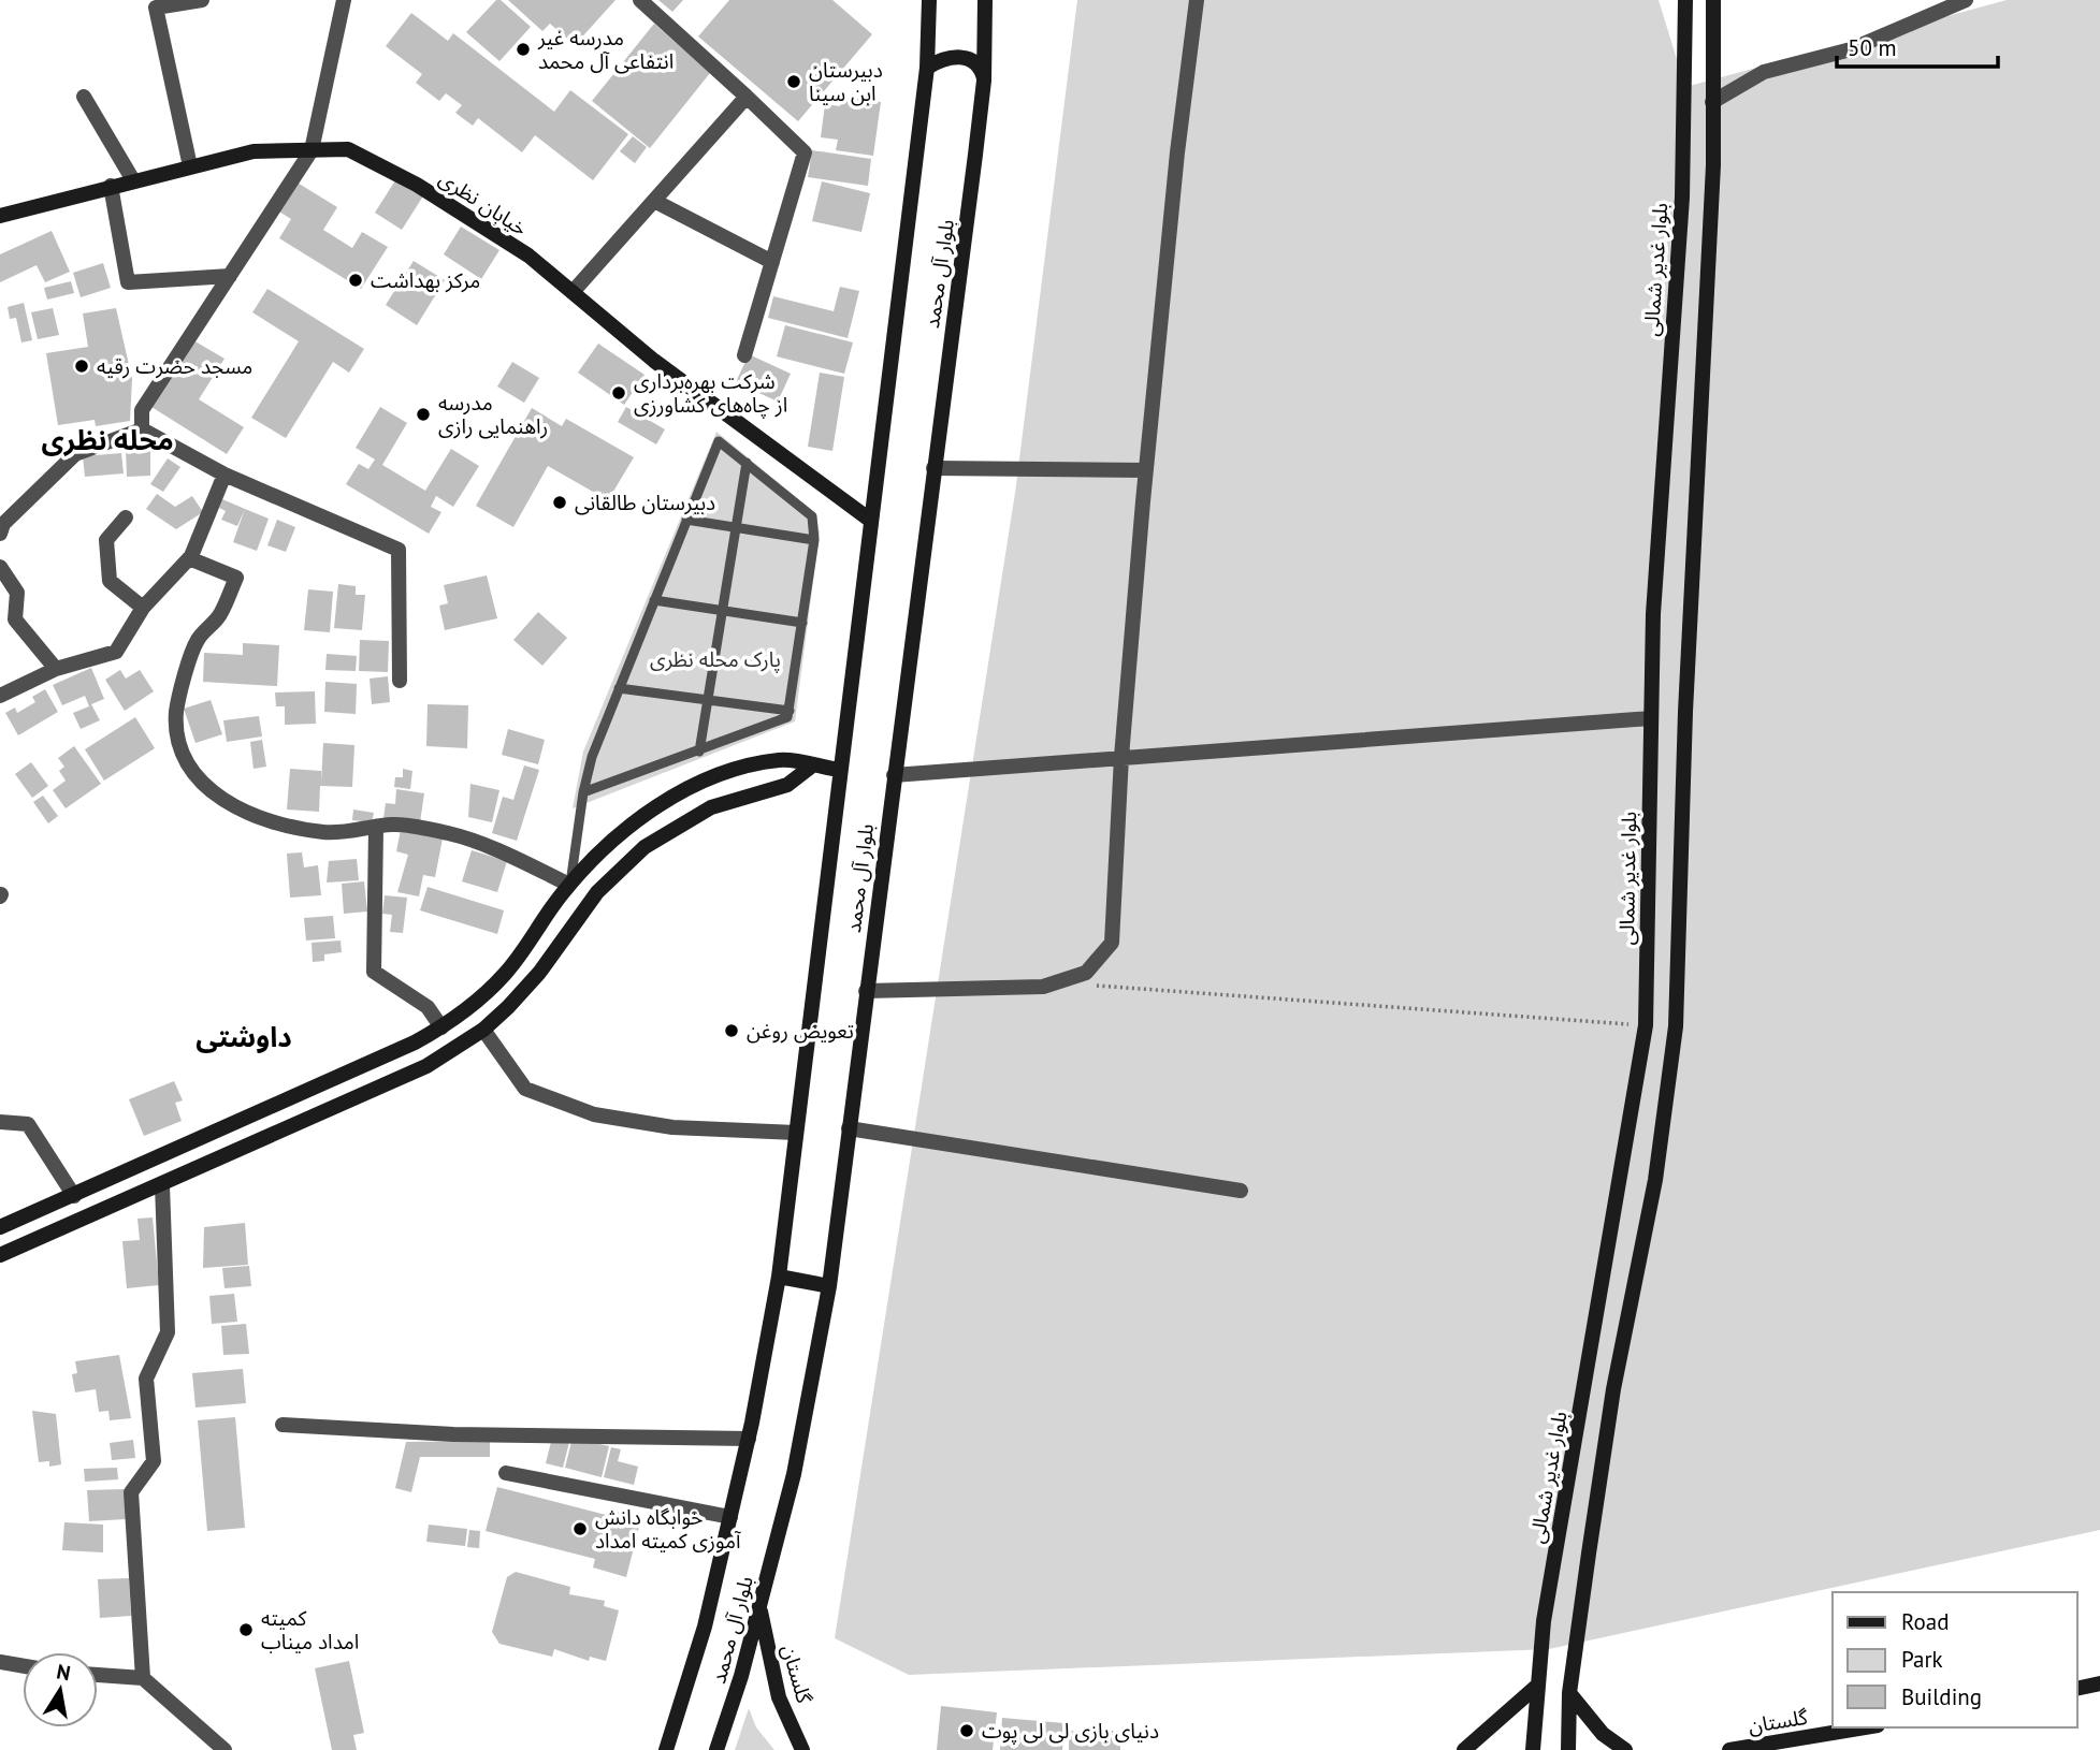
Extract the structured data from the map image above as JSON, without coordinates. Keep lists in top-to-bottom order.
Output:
{
  "streets": {
    "main road": [
      "خیابان نظری",
      "بلوار غدیر شمالی",
      "بلوار آل محمد",
      "گلستان"
    ]
  },
  "crossings": [
    ["خیابان نظری", "بلوار آل محمد"],
    ["بلوار آل محمد", "گلستان"]
  ],
  "districts": ["محله نظری", "داوشتی"],
  "parks": ["پارک محله نظری"],
  "places": [
    "مدرسه غیر انتفاعی آل محمد",
    "دبیرستان ابن سینا",
    "مرکز بهداشت",
    "مسجد حضرت رقیه",
    "شرکت بهره‌برداری از چاه‌های کشاورزی",
    "مدرسه راهنمایی رازی",
    "دبیرستان طالقانی",
    "تعویض روغن",
    "خوابگاه دانش آموزی کمیته امداد",
    "کمیته امداد میناب",
    "دنیای بازی لی لی پوت"
  ],
  "legend": ["Road", "Park", "Building"],
  "scale_bar": "50 m",
  "north": "top"
}
